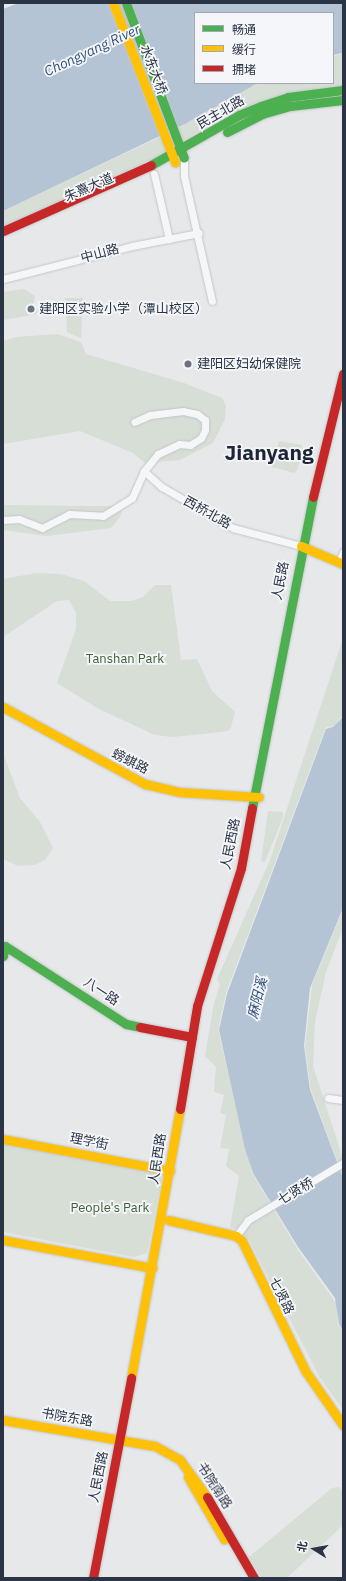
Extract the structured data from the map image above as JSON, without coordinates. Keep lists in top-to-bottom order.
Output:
{
  "streets": {
    "main road": [
      "水东大桥",
      "民主北路",
      "朱熹大道",
      "人民路",
      "螃蜞路",
      "人民西路",
      "八一路",
      "理学街",
      "七贤路",
      "书院东路",
      "书院南路"
    ],
    "street": ["中山路", "西桥北路", "七贤桥"]
  },
  "crossings": [
    ["水东大桥", "民主北路"],
    ["水东大桥", "朱熹大道"],
    ["民主北路", "朱熹大道"],
    ["西桥北路", "人民路"],
    ["人民路", "螃蜞路"],
    ["人民路", "人民西路"],
    ["螃蜞路", "人民西路"],
    ["人民西路", "八一路"],
    ["人民西路", "理学街"],
    ["人民西路", "书院东路"],
    ["人民西路", "书院南路"],
    ["七贤桥", "七贤路"],
    ["书院东路", "书院南路"]
  ],
  "districts": ["Jianyang"],
  "water": ["Chongyang River", "麻阳溪"],
  "parks": ["Tanshan Park", "People's Park"],
  "places": ["建阳区实验小学（潭山校区）", "建阳区妇幼保健院"],
  "legend": ["畅通", "缓行", "拥堵"],
  "north": "left"
}
